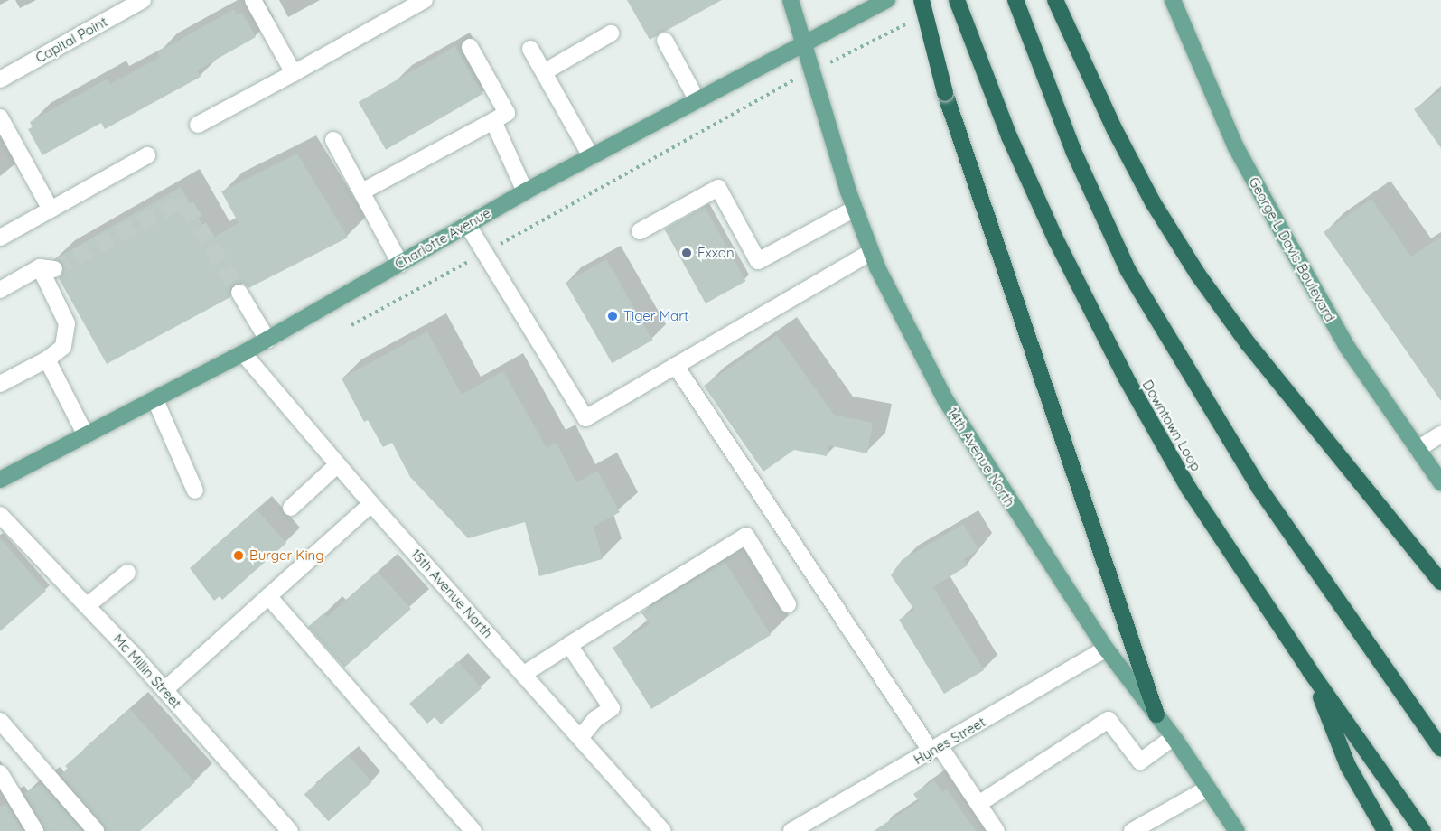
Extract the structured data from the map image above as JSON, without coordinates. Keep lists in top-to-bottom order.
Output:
{
  "streets": {
    "highway": ["Downtown Loop"],
    "main road": ["Charlotte Avenue", "George L Davis Boulevard", "14th Avenue North"],
    "street": [
      "Capital Point",
      "15th Avenue North",
      "Mc Millin Street",
      "Hynes Street"
    ]
  },
  "crossings": [
    ["Charlotte Avenue", "14th Avenue North"],
    ["Charlotte Avenue", "15th Avenue North"],
    ["14th Avenue North", "Hynes Street"]
  ],
  "places": ["Exxon", "Tiger Mart", "Burger King"]
}
